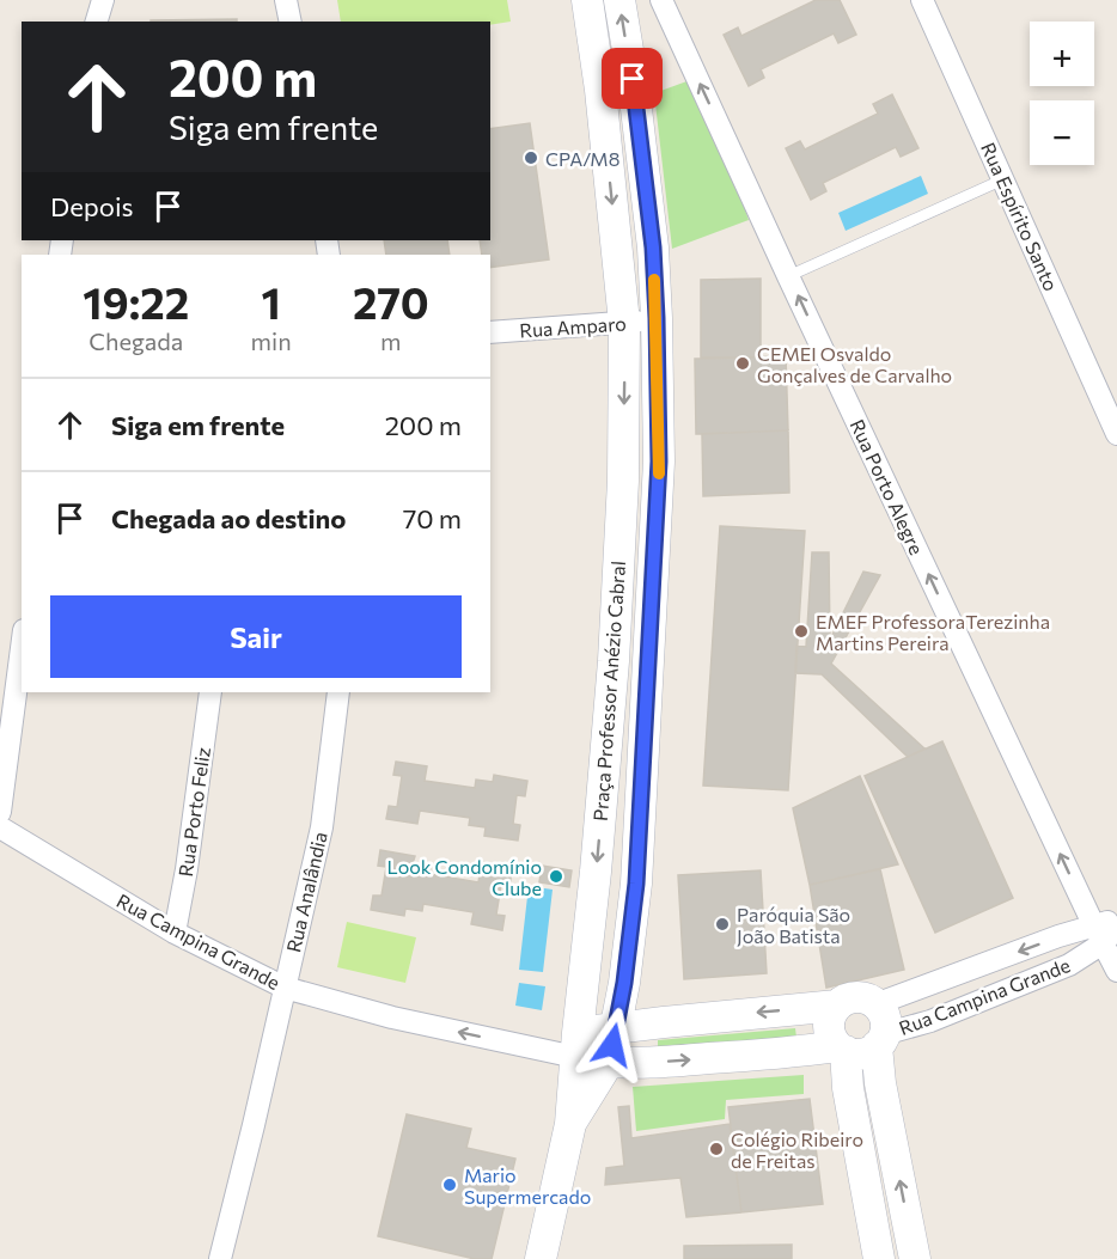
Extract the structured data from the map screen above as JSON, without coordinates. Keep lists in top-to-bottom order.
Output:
{
  "streets": {
    "street": [
      "Rua Espírito Santo",
      "Rua Amparo",
      "Rua Porto Alegre",
      "Praça Professor Anézio Cabral",
      "Rua Porto Feliz",
      "Rua Analândia",
      "Rua Campina Grande"
    ]
  },
  "crossings": [
    ["Rua Amparo", "Praça Professor Anézio Cabral"],
    ["Rua Porto Alegre", "Rua Campina Grande"],
    ["Praça Professor Anézio Cabral", "Rua Campina Grande"],
    ["Rua Porto Feliz", "Rua Campina Grande"],
    ["Rua Analândia", "Rua Campina Grande"]
  ],
  "one_way": ["Rua Porto Alegre"],
  "places": [
    "CPA/M8",
    "CEMEI Osvaldo Gonçalves de Carvalho",
    "EMEF ProfessoraTerezinha Martins Pereira",
    "Look Condomínio Clube",
    "Paróquia São João Batista",
    "Colégio Ribeiro de Freitas",
    "Mario Supermercado"
  ],
  "page": {
    "map_buttons": ["+", "−"],
    "turn": ["200 m", "Siga em frente"],
    "then": "Depois",
    "eta": [
      "19:22",
      "Chegada",
      "1",
      "min",
      "270",
      "m"
    ],
    "list": [
      {
        "name": "Siga em frente",
        "value": "200 m"
      },
      {
        "name": "Chegada ao destino",
        "value": "70 m"
      }
    ],
    "buttons": "Sair"
  }
}
